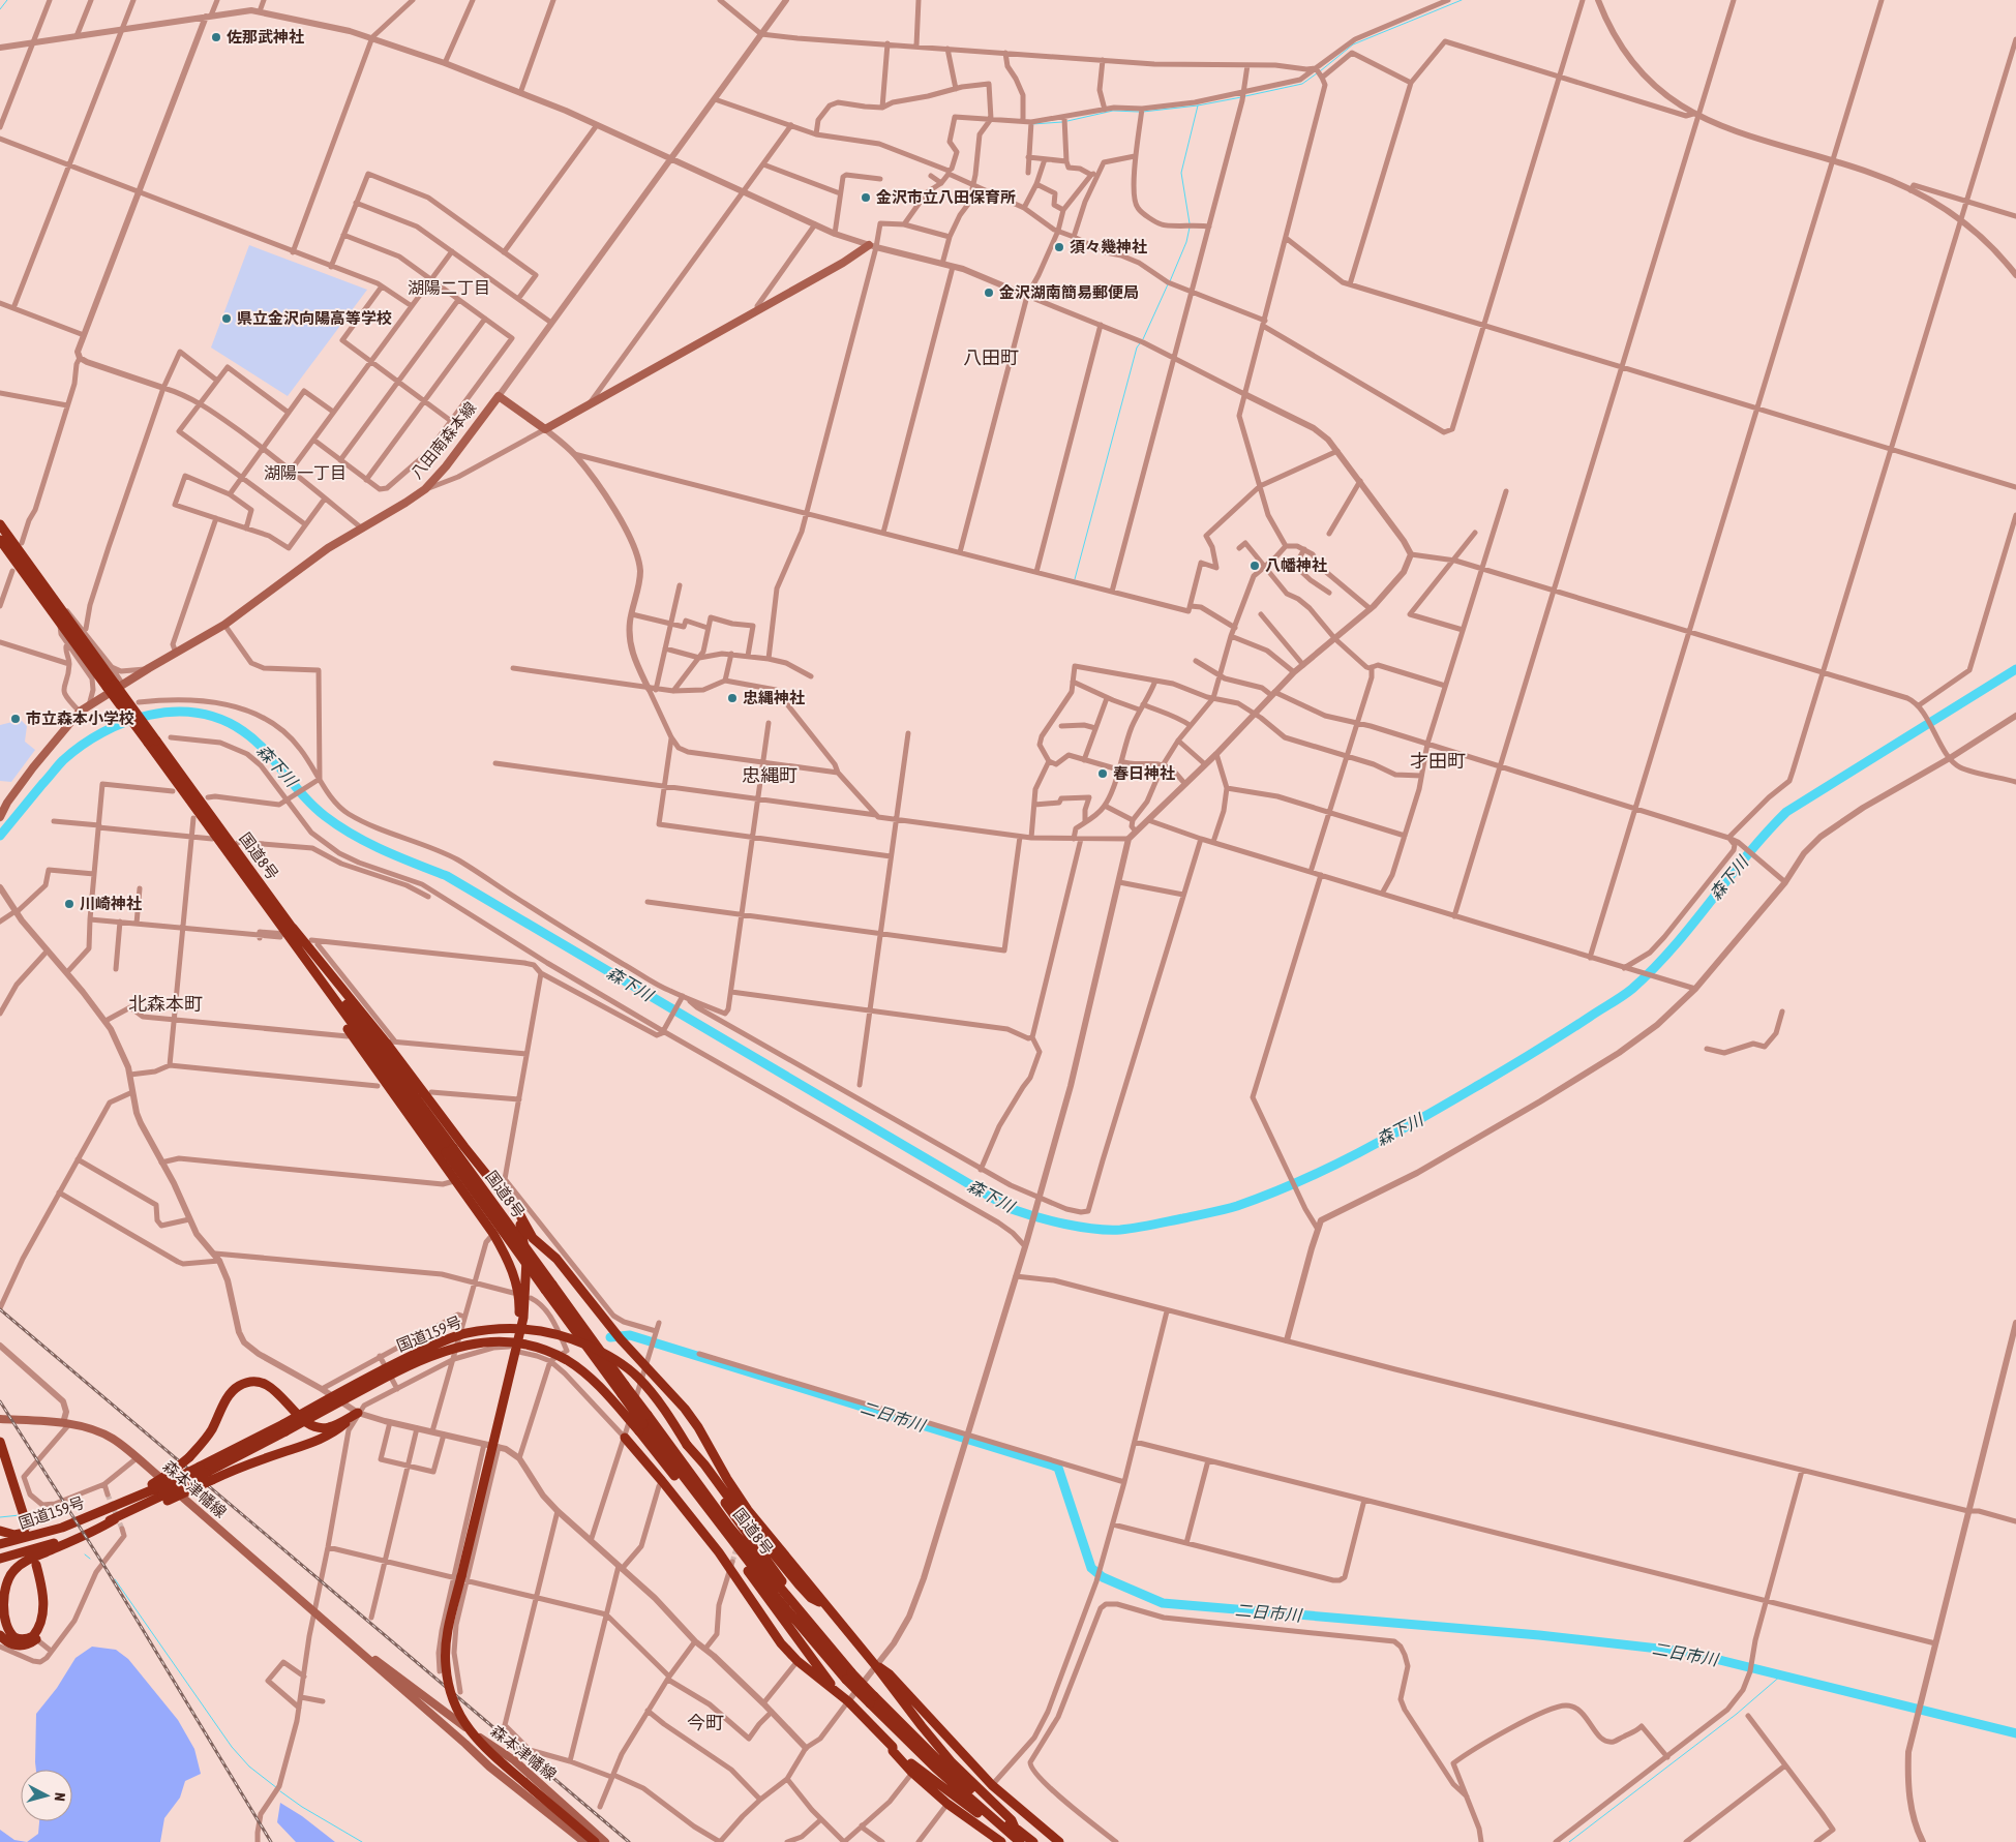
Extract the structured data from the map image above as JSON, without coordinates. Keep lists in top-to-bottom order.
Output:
{
  "streets": {
    "highway": ["国道8号", "国道159号"],
    "main road": ["八田南森本線", "森本津幡線"]
  },
  "crossings": [
    ["八田南森本線", "国道8号"],
    ["国道8号", "国道159号"]
  ],
  "districts": [
    "湖陽二丁目",
    "八田町",
    "湖陽一丁目",
    "才田町",
    "忠縄町",
    "北森本町",
    "今町"
  ],
  "water": ["森下川", "二日市川"],
  "places": [
    "佐那武神社",
    "金沢市立八田保育所",
    "須々幾神社",
    "金沢湖南簡易郵便局",
    "県立金沢向陽高等学校",
    "八幡神社",
    "忠縄神社",
    "市立森本小学校",
    "春日神社",
    "川崎神社"
  ],
  "north": "right"
}
